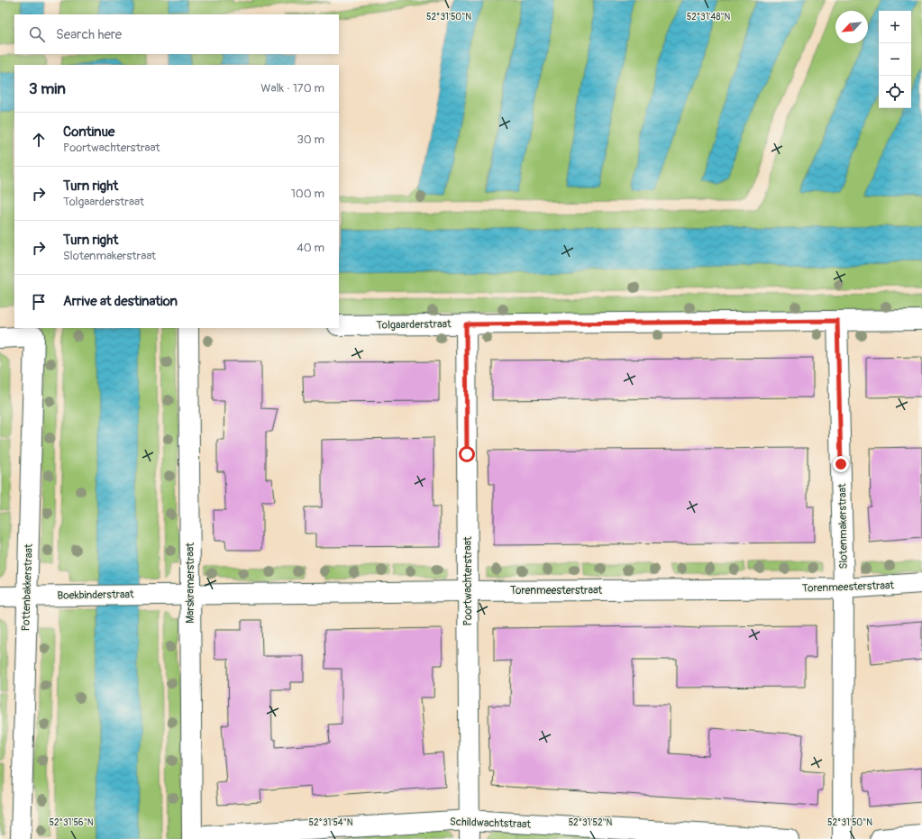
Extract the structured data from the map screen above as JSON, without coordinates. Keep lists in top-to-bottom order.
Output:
{
  "streets": {
    "street": [
      "Tolgaarderstraat",
      "Slotenmakerstraat",
      "Poortwachterstraat",
      "Marskramerstraat",
      "Torenmeesterstraat",
      "Pottenbakkerstraat",
      "Boekbinderstraat",
      "Schildwachtstraat"
    ]
  },
  "crossings": [
    ["Tolgaarderstraat", "Slotenmakerstraat"],
    ["Tolgaarderstraat", "Poortwachterstraat"],
    ["Slotenmakerstraat", "Torenmeesterstraat"],
    ["Poortwachterstraat", "Torenmeesterstraat"],
    ["Poortwachterstraat", "Schildwachtstraat"],
    ["Marskramerstraat", "Torenmeesterstraat"],
    ["Marskramerstraat", "Boekbinderstraat"],
    ["Marskramerstraat", "Schildwachtstraat"],
    ["Torenmeesterstraat", "Boekbinderstraat"],
    ["Pottenbakkerstraat", "Boekbinderstraat"]
  ],
  "north": "bottom left",
  "page": {
    "map_buttons": ["+", "−"],
    "search": "Search here",
    "heading": ["3 min", "Walk · 170 m"],
    "list": [
      ["Continue", "Poortwachterstraat", "30 m"],
      ["Turn right", "Tolgaarderstraat", "100 m"],
      ["Turn right", "Slotenmakerstraat", "40 m"],
      "Arrive at destination"
    ]
  },
  "coordinates": [
    "52°31'50\"N",
    "52°31'48\"N",
    "52°31'56\"N",
    "52°31'54\"N",
    "52°31'52\"N"
  ]
}
